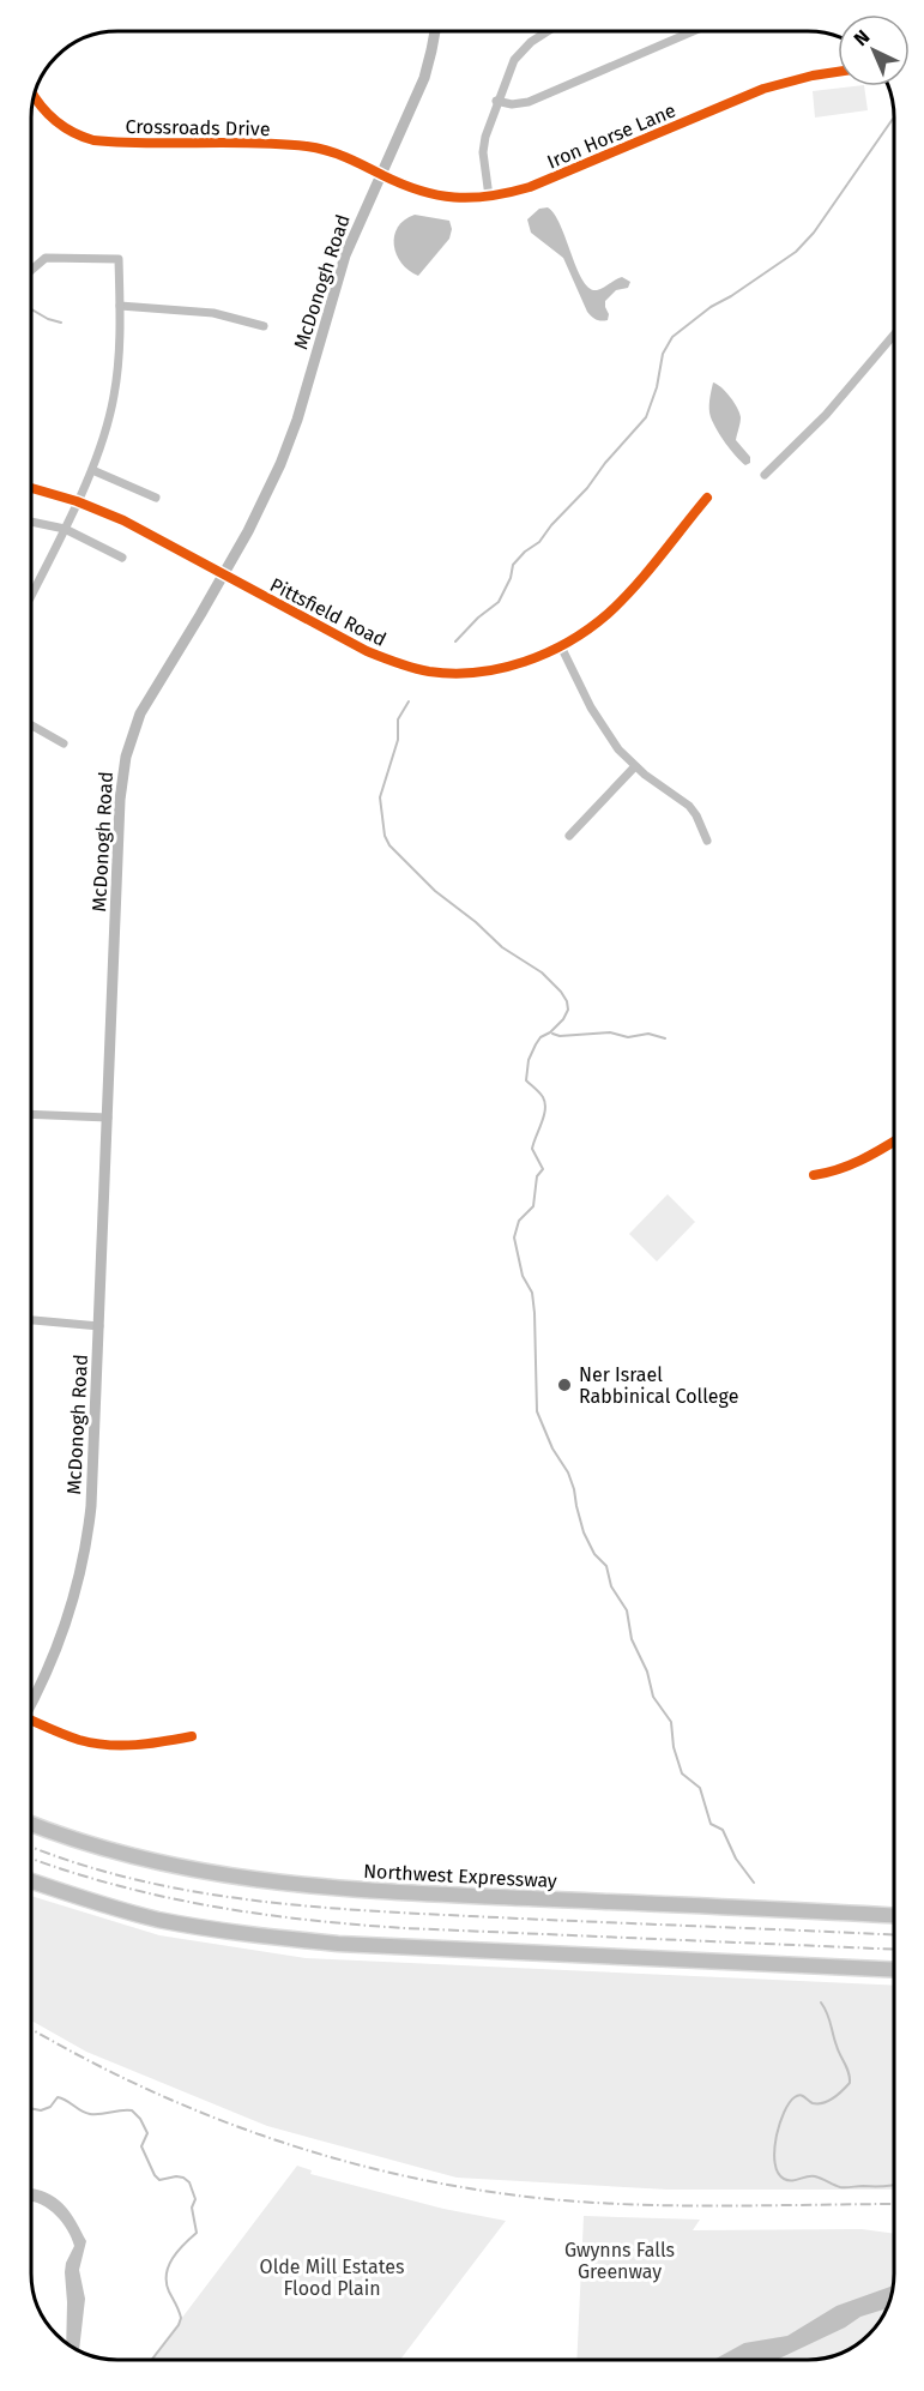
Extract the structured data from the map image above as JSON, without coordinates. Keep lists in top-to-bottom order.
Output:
{
  "streets": {
    "highway": ["Northwest Expressway"],
    "main road": ["McDonogh Road"],
    "street": ["Crossroads Drive", "Iron Horse Lane", "Pittsfield Road"]
  },
  "crossings": [
    ["Crossroads Drive", "Iron Horse Lane"],
    ["Crossroads Drive", "McDonogh Road"],
    ["Iron Horse Lane", "McDonogh Road"],
    ["McDonogh Road", "Pittsfield Road"]
  ],
  "parks": ["Gwynns Falls Greenway", "Olde Mill Estates Flood Plain"],
  "places": ["Ner Israel Rabbinical College"],
  "north": "top left"
}
